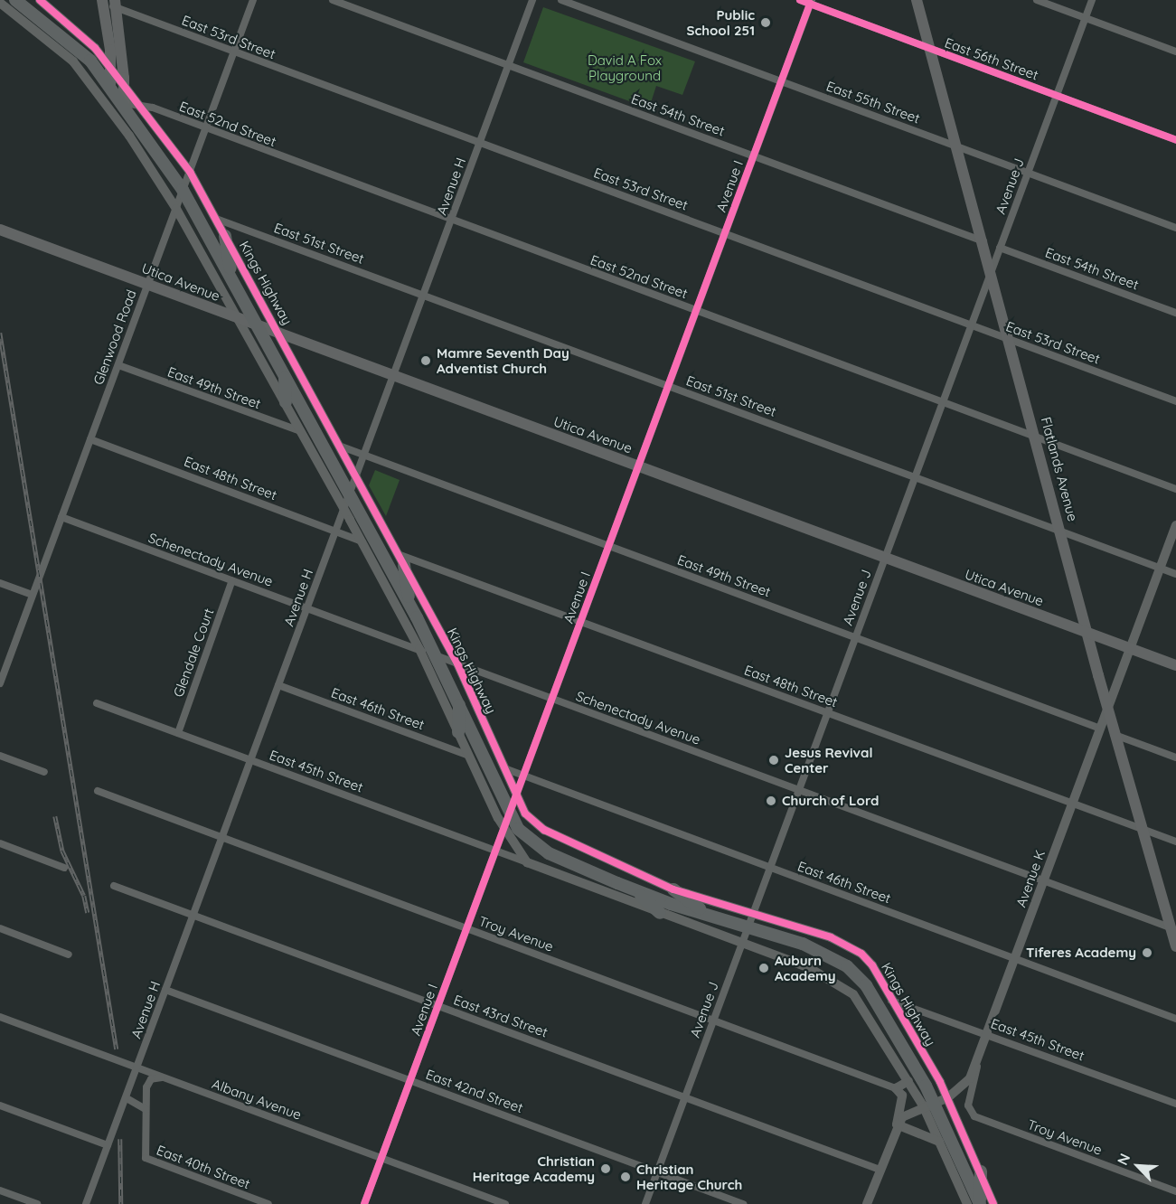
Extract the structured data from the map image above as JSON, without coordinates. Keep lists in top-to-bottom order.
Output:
{
  "streets": {
    "main road": ["Utica Avenue", "Kings Highway", "Flatlands Avenue"],
    "street": [
      "East 53rd Street",
      "East 56th Street",
      "East 55th Street",
      "East 54th Street",
      "East 52nd Street",
      "Avenue H",
      "Avenue I",
      "Avenue J",
      "East 51st Street",
      "Glenwood Road",
      "East 49th Street",
      "East 48th Street",
      "Schenectady Avenue",
      "Glendale Court",
      "East 46th Street",
      "East 45th Street",
      "Avenue K",
      "Troy Avenue",
      "East 43rd Street",
      "East 42nd Street",
      "Albany Avenue",
      "East 40th Street"
    ]
  },
  "crossings": [
    ["East 53rd Street", "Avenue H"],
    ["East 53rd Street", "Avenue I"],
    ["East 53rd Street", "Avenue J"],
    ["East 53rd Street", "Glenwood Road"],
    ["East 53rd Street", "Flatlands Avenue"],
    ["East 56th Street", "Avenue I"],
    ["East 56th Street", "Avenue J"],
    ["East 56th Street", "Flatlands Avenue"],
    ["East 55th Street", "Avenue I"],
    ["East 55th Street", "Avenue J"],
    ["East 55th Street", "Flatlands Avenue"],
    ["East 54th Street", "Avenue H"],
    ["East 54th Street", "Avenue I"],
    ["East 54th Street", "Avenue J"],
    ["East 54th Street", "Flatlands Avenue"],
    ["East 52nd Street", "Avenue H"],
    ["East 52nd Street", "Avenue I"],
    ["East 52nd Street", "Avenue J"],
    ["East 52nd Street", "Kings Highway"],
    ["East 52nd Street", "Glenwood Road"],
    ["East 52nd Street", "Flatlands Avenue"],
    ["Avenue H", "East 51st Street"],
    ["Avenue H", "Utica Avenue"],
    ["Avenue H", "Kings Highway"],
    ["Avenue H", "East 49th Street"],
    ["Avenue H", "East 48th Street"],
    ["Avenue H", "Schenectady Avenue"],
    ["Avenue H", "East 46th Street"],
    ["Avenue H", "East 45th Street"],
    ["Avenue H", "Troy Avenue"],
    ["Avenue H", "East 43rd Street"],
    ["Avenue H", "East 42nd Street"],
    ["Avenue H", "Albany Avenue"],
    ["Avenue I", "East 51st Street"],
    ["Avenue I", "Utica Avenue"],
    ["Avenue I", "Kings Highway"],
    ["Avenue I", "East 49th Street"],
    ["Avenue I", "East 48th Street"],
    ["Avenue I", "Schenectady Avenue"],
    ["Avenue I", "East 46th Street"],
    ["Avenue I", "East 45th Street"],
    ["Avenue I", "Troy Avenue"],
    ["Avenue I", "East 43rd Street"],
    ["Avenue I", "East 42nd Street"],
    ["Avenue I", "Albany Avenue"],
    ["Avenue J", "East 51st Street"],
    ["Avenue J", "Utica Avenue"],
    ["Avenue J", "Kings Highway"],
    ["Avenue J", "East 49th Street"],
    ["Avenue J", "Flatlands Avenue"],
    ["Avenue J", "East 48th Street"],
    ["Avenue J", "Schenectady Avenue"],
    ["Avenue J", "East 46th Street"],
    ["Avenue J", "Troy Avenue"],
    ["Avenue J", "East 43rd Street"],
    ["Avenue J", "East 42nd Street"],
    ["East 51st Street", "Kings Highway"],
    ["East 51st Street", "Flatlands Avenue"],
    ["East 51st Street", "Avenue K"],
    ["Utica Avenue", "Kings Highway"],
    ["Utica Avenue", "Glenwood Road"],
    ["Utica Avenue", "Flatlands Avenue"],
    ["Utica Avenue", "Avenue K"],
    ["Kings Highway", "Glenwood Road"],
    ["Kings Highway", "East 49th Street"],
    ["Kings Highway", "East 48th Street"],
    ["Kings Highway", "Schenectady Avenue"],
    ["Kings Highway", "East 46th Street"],
    ["Kings Highway", "East 45th Street"],
    ["Kings Highway", "Avenue K"],
    ["Glenwood Road", "East 49th Street"],
    ["Glenwood Road", "East 48th Street"],
    ["Glenwood Road", "Schenectady Avenue"],
    ["East 49th Street", "Avenue K"],
    ["Flatlands Avenue", "East 48th Street"],
    ["Flatlands Avenue", "Schenectady Avenue"],
    ["Flatlands Avenue", "Avenue K"],
    ["East 48th Street", "Avenue K"],
    ["Schenectady Avenue", "Glendale Court"],
    ["Schenectady Avenue", "Avenue K"],
    ["Glendale Court", "East 45th Street"],
    ["East 46th Street", "Avenue K"],
    ["East 45th Street", "Avenue K"],
    ["Avenue K", "Troy Avenue"],
    ["Albany Avenue", "East 40th Street"]
  ],
  "parks": ["David A Fox Playground"],
  "places": [
    "Public School 251",
    "Mamre Seventh Day Adventist Church",
    "Jesus Revival Center",
    "Church of Lord",
    "Tiferes Academy",
    "Auburn Academy",
    "Christian Heritage Academy",
    "Christian Heritage Church"
  ],
  "north": "top left"
}
